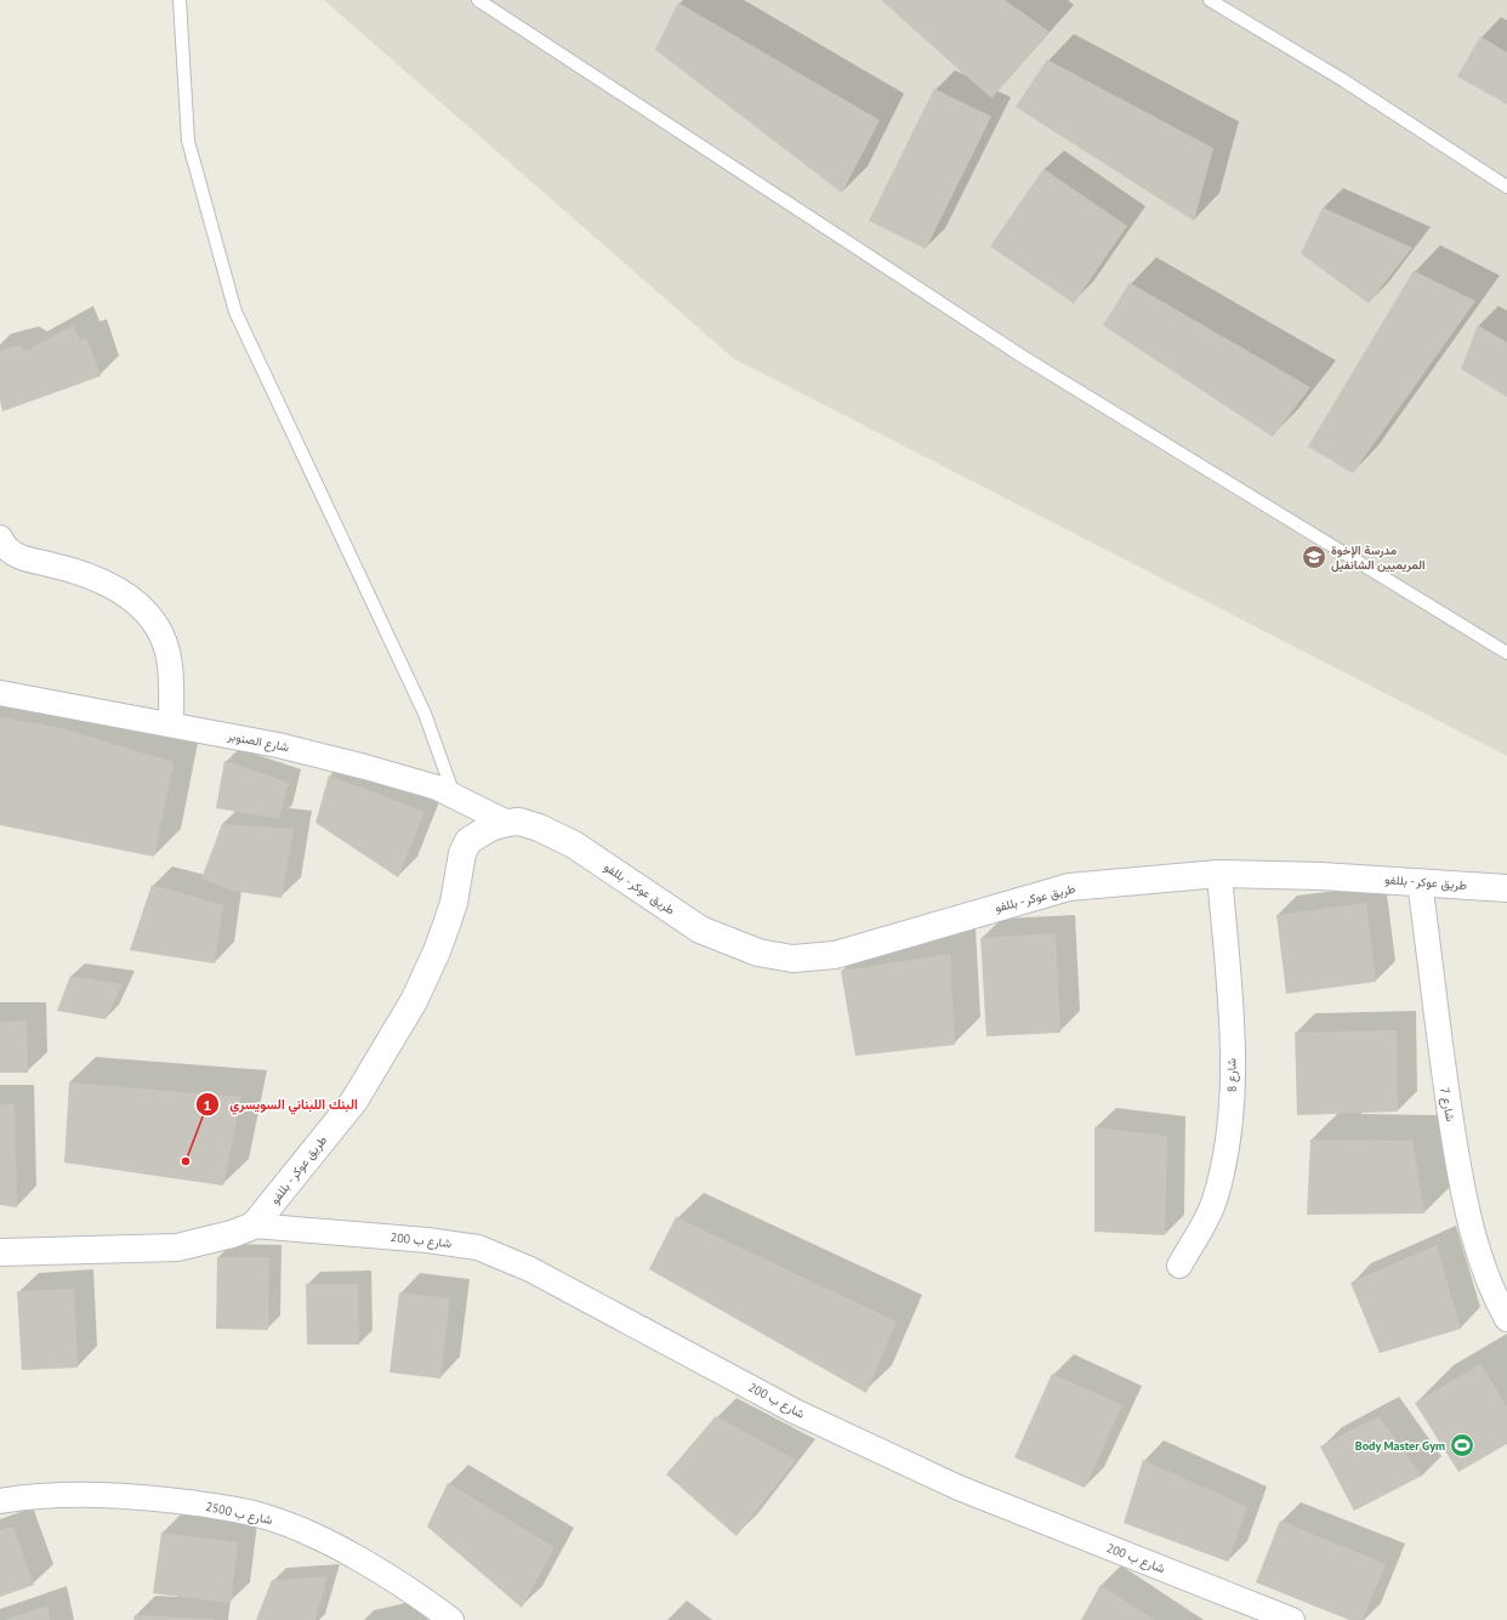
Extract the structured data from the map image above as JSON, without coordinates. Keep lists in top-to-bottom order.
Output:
{
  "streets": {
    "street": [
      "شارع الصنوبر",
      "طريق عوكر - بللفو",
      "شارع 8",
      "شارع 7",
      "شارع ب 200",
      "شارع ب 2500"
    ]
  },
  "crossings": [
    ["شارع الصنوبر", "طريق عوكر - بللفو"],
    ["طريق عوكر - بللفو", "شارع 8"],
    ["طريق عوكر - بللفو", "شارع 7"],
    ["طريق عوكر - بللفو", "شارع ب 200"]
  ],
  "places": {
    "school or university": ["مدرسة الإخوة المريميين الشانفيل"],
    "other": ["البنك اللبناني السويسري"],
    "sports": ["Body Master Gym"]
  }
}
